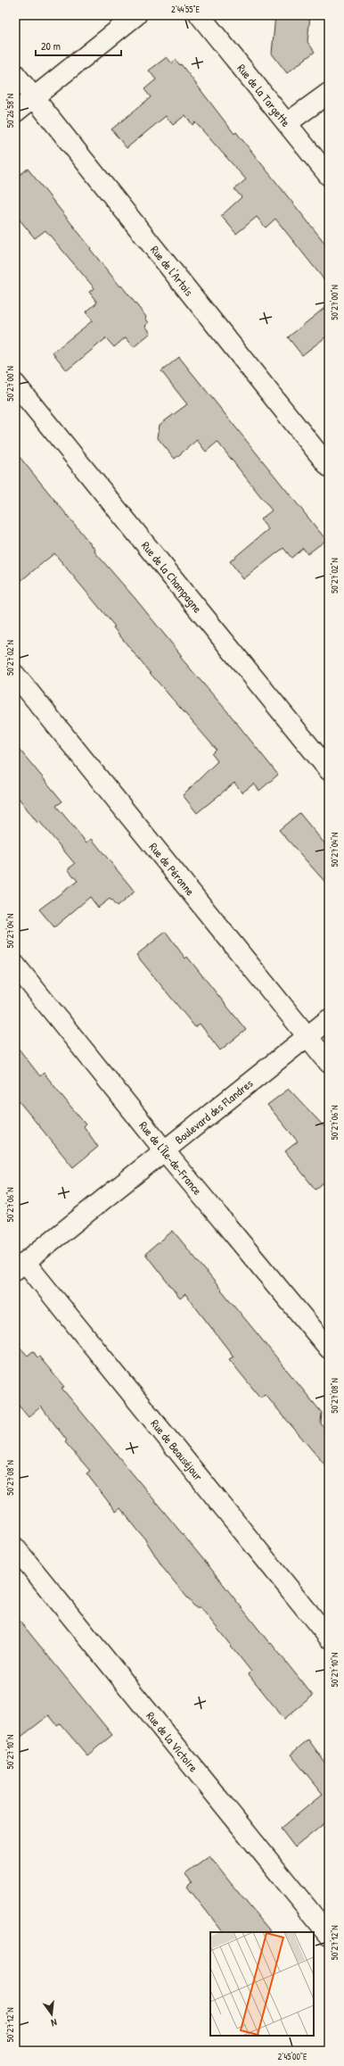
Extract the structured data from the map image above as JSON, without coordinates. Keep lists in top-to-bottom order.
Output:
{
  "streets": {
    "street": [
      "Rue de la Targette",
      "Rue de l'Artois",
      "Rue de la Champagne",
      "Rue de Péronne",
      "Boulevard des Flandres",
      "Rue de l'Île-de-France",
      "Rue de Beauséjour",
      "Rue de la Victoire"
    ]
  },
  "crossings": [
    ["Rue de Péronne", "Boulevard des Flandres"],
    ["Boulevard des Flandres", "Rue de l'Île-de-France"],
    ["Boulevard des Flandres", "Rue de Beauséjour"]
  ],
  "scale_bar": "20 m",
  "north": "bottom",
  "coordinates": [
    "2°44'55\"E",
    "50°26'58\"N",
    "50°27'00\"N",
    "50°27'02\"N",
    "50°27'04\"N",
    "50°27'06\"N",
    "50°27'08\"N",
    "50°27'10\"N",
    "50°27'12\"N",
    "2°45'00\"E"
  ]
}
